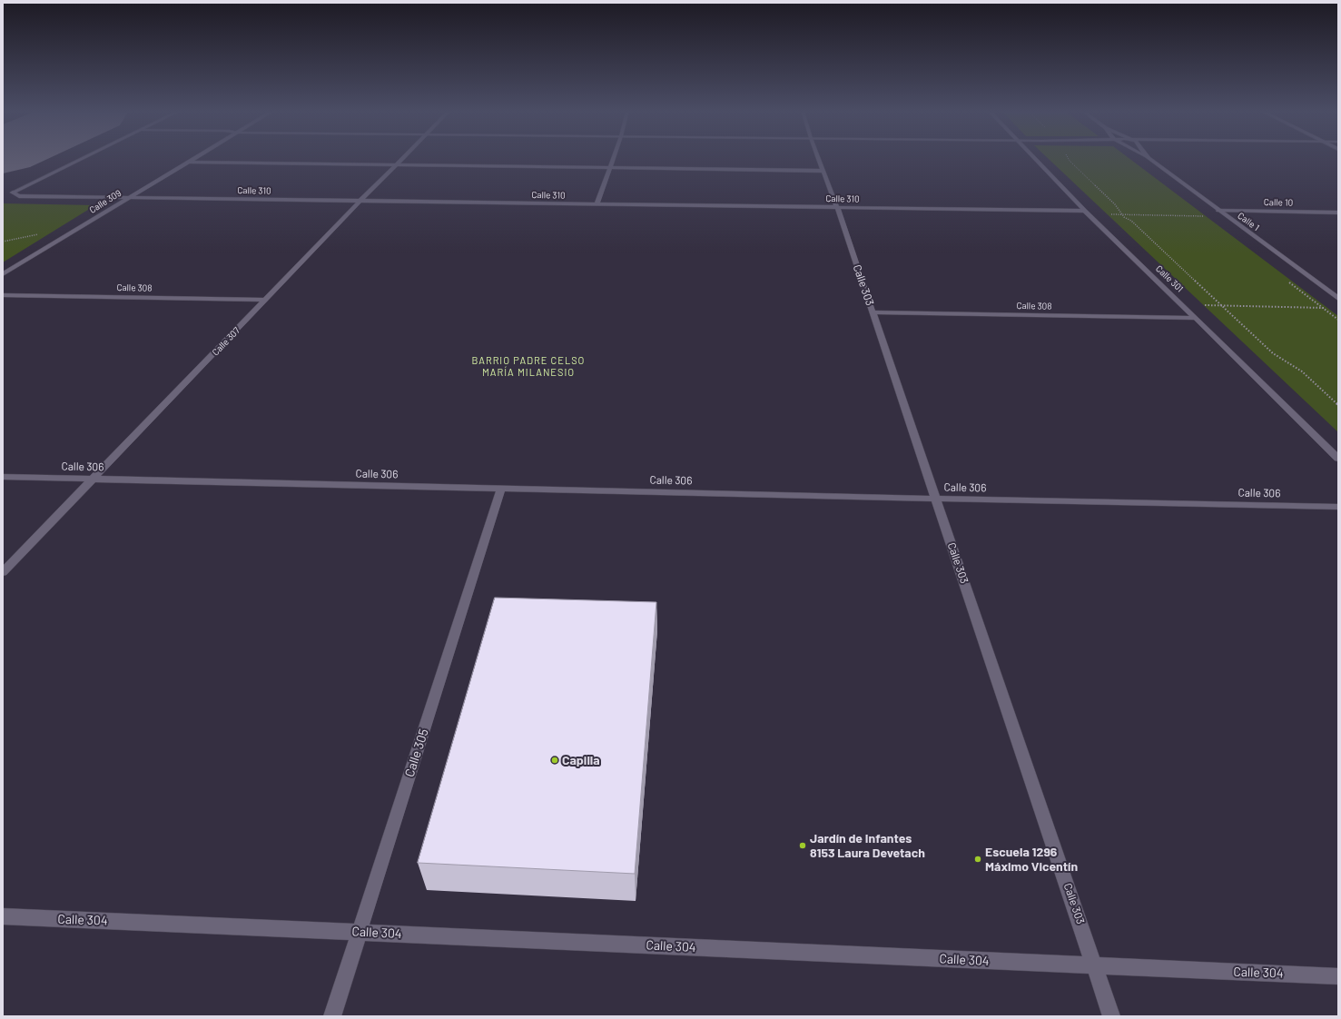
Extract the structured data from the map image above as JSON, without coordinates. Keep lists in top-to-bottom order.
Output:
{
  "streets": {
    "street": [
      "Calle 310",
      "Calle 309",
      "Calle 10",
      "Calle 1",
      "Calle 301",
      "Calle 303",
      "Calle 308",
      "Calle 307",
      "Calle 306",
      "Calle 305",
      "Calle 304"
    ]
  },
  "crossings": [
    ["Calle 310", "Calle 309"],
    ["Calle 310", "Calle 301"],
    ["Calle 310", "Calle 303"],
    ["Calle 310", "Calle 307"],
    ["Calle 10", "Calle 1"],
    ["Calle 301", "Calle 308"],
    ["Calle 303", "Calle 308"],
    ["Calle 303", "Calle 306"],
    ["Calle 303", "Calle 304"],
    ["Calle 308", "Calle 307"],
    ["Calle 307", "Calle 306"],
    ["Calle 306", "Calle 305"],
    ["Calle 305", "Calle 304"]
  ],
  "districts": ["BARRIO PADRE CELSO MARÍA MILANESIO"],
  "places": ["Capilla", "Jardín de Infantes 8153 Laura Devetach", "Escuela 1296 Máximo Vicentín"]
}
